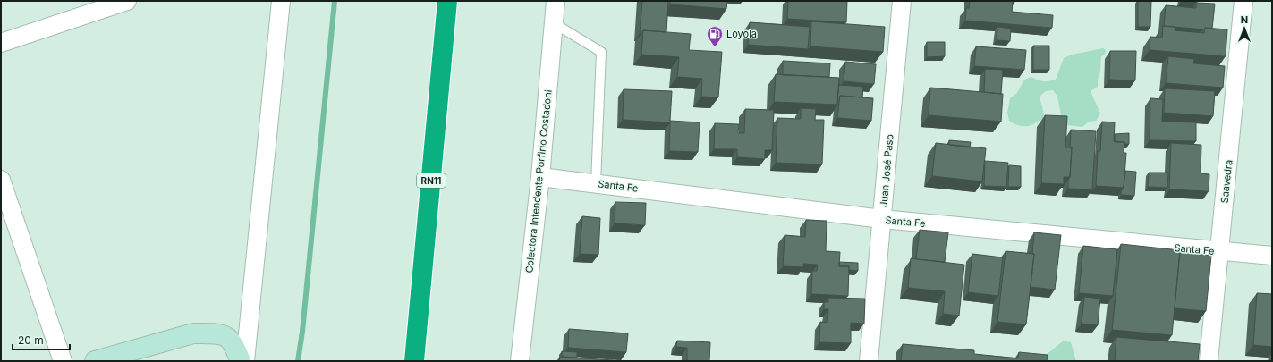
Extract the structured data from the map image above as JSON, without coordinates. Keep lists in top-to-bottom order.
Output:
{
  "streets": {
    "highway": ["RN11"],
    "street": [
      "Juan José Paso",
      "Colectora Intendente Porfirio Costadoni",
      "Saavedra",
      "Santa Fe"
    ]
  },
  "crossings": [
    ["Juan José Paso", "Santa Fe"],
    ["Colectora Intendente Porfirio Costadoni", "Santa Fe"],
    ["Saavedra", "Santa Fe"]
  ],
  "places": {
    "fuel station": ["Loyola"]
  },
  "scale_bar": "20 m",
  "north": "top"
}
